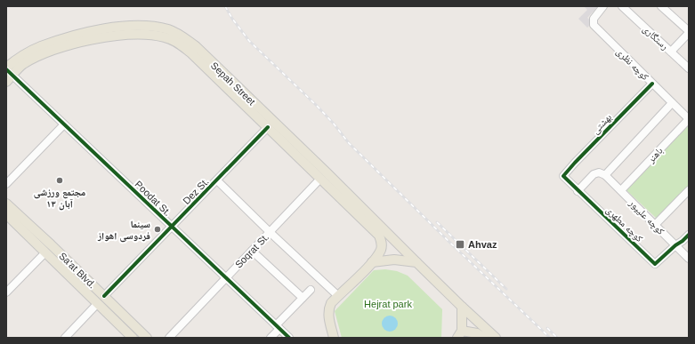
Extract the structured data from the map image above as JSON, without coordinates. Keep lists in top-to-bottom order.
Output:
{
  "streets": {
    "main road": ["Sepah Street", "Sa'at Blvd."],
    "street": [
      "رستگاری",
      "کوچه نظری",
      "بهشتی",
      "باهنر",
      "Dez St.",
      "Poodat St.",
      "کوچه علیپور",
      "کوچه مطهری",
      "Soqrat St."
    ]
  },
  "crossings": [
    ["کوچه نظری", "بهشتی"],
    ["کوچه نظری", "باهنر"],
    ["Sepah Street", "Dez St."],
    ["Sepah Street", "Poodat St."],
    ["Sepah Street", "Soqrat St."],
    ["بهشتی", "کوچه مطهری"],
    ["باهنر", "کوچه علیپور"],
    ["Dez St.", "Poodat St."],
    ["Dez St.", "Sa'at Blvd."],
    ["Poodat St.", "Soqrat St."],
    ["کوچه علیپور", "کوچه مطهری"]
  ],
  "parks": ["Hejrat park"],
  "places": {
    "other": ["مجتمع ورزشی ۱۳ آبان", "سینما فردوسی اهواز"],
    "transit": ["Ahvaz"]
  }
}
